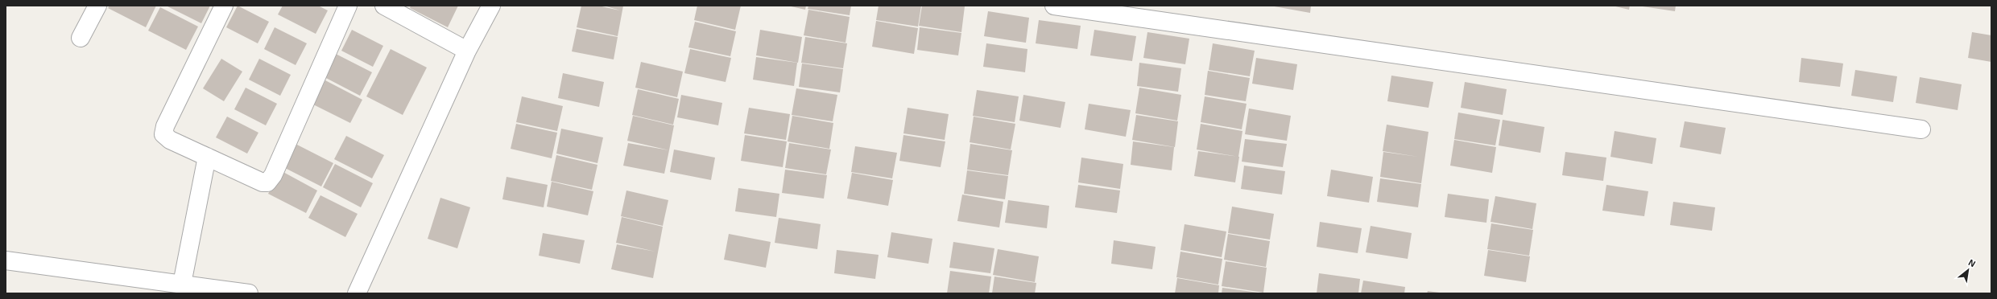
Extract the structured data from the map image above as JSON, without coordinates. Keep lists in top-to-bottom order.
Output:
{
  "north": "top right"
}
